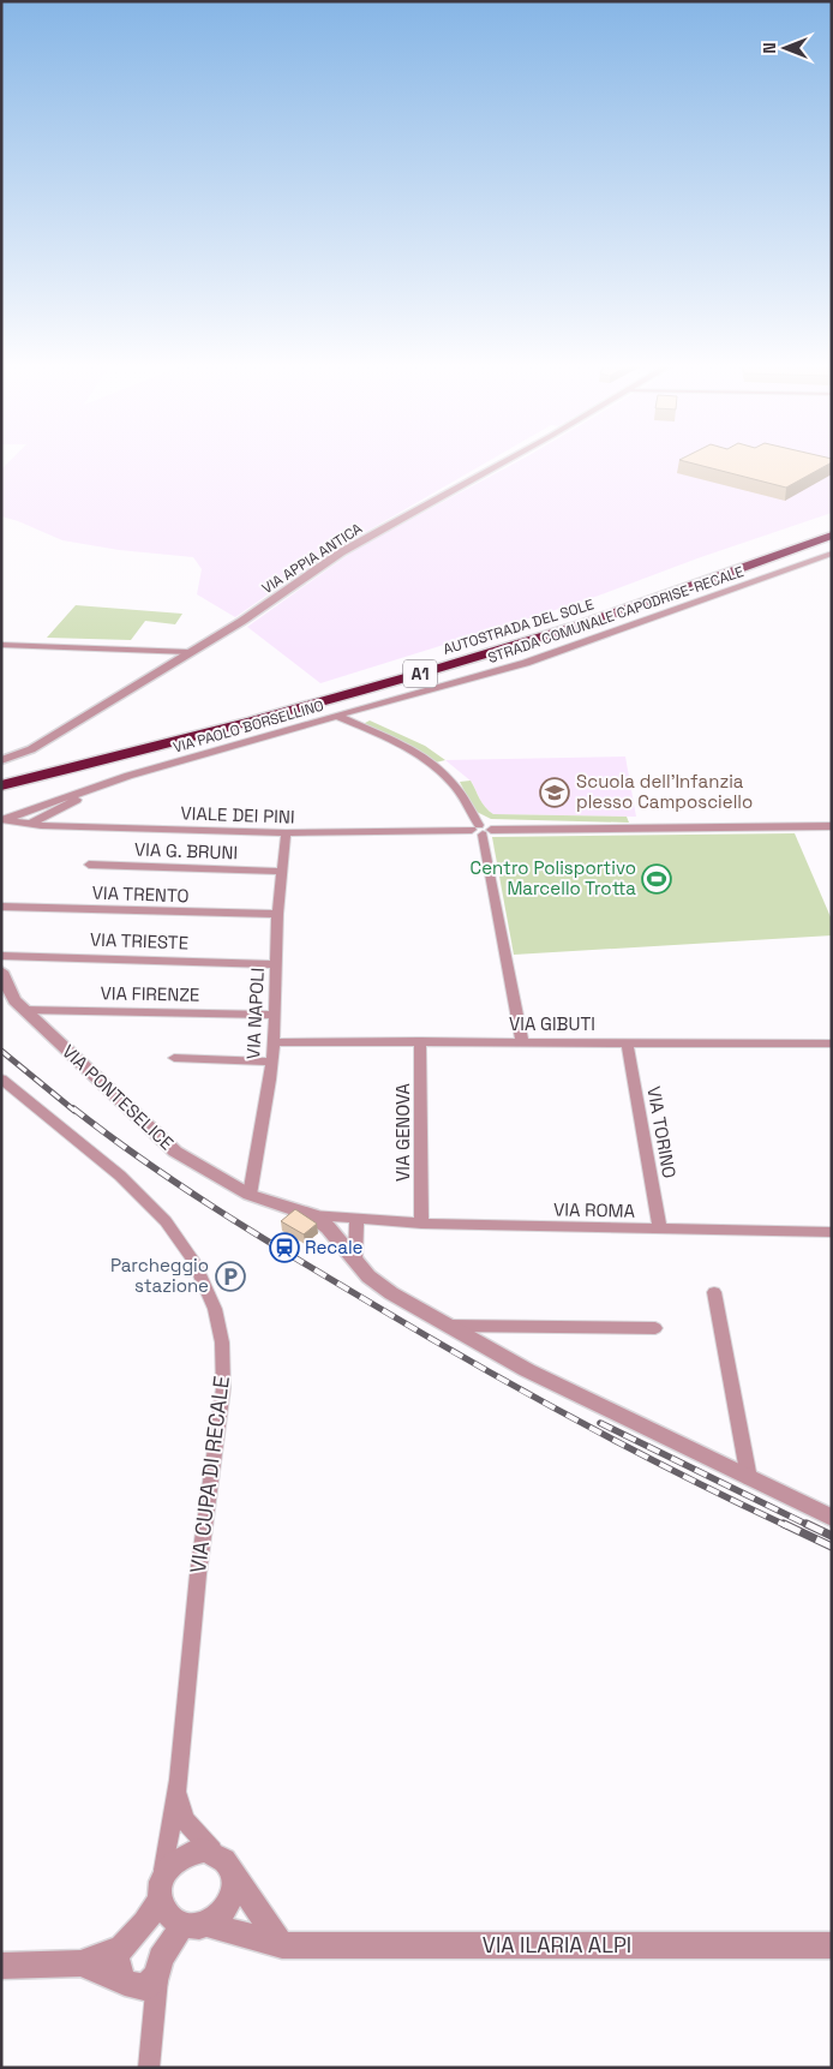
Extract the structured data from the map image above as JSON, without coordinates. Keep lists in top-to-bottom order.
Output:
{
  "streets": {
    "highway": ["AUTOSTRADA DEL SOLE", "A1"],
    "street": [
      "VIA APPIA ANTICA",
      "STRADA COMUNALE CAPODRISE-RECALE",
      "VIA PAOLO BORSELLINO",
      "VIALE DEI PINI",
      "VIA G. BRUNI",
      "VIA TRENTO",
      "VIA TRIESTE",
      "VIA FIRENZE",
      "VIA NAPOLI",
      "VIA GIBUTI",
      "VIA PONTESELICE",
      "VIA GENOVA",
      "VIA TORINO",
      "VIA ROMA",
      "VIA CUPA DI RECALE",
      "VIA ILARIA ALPI"
    ]
  },
  "crossings": [
    ["STRADA COMUNALE CAPODRISE-RECALE", "VIA PAOLO BORSELLINO"],
    ["VIA PAOLO BORSELLINO", "VIALE DEI PINI"],
    ["VIALE DEI PINI", "VIA NAPOLI"],
    ["VIA G. BRUNI", "VIA NAPOLI"],
    ["VIA TRENTO", "VIA NAPOLI"],
    ["VIA TRIESTE", "VIA NAPOLI"],
    ["VIA FIRENZE", "VIA NAPOLI"],
    ["VIA FIRENZE", "VIA PONTESELICE"],
    ["VIA NAPOLI", "VIA GIBUTI"],
    ["VIA NAPOLI", "VIA PONTESELICE"],
    ["VIA GIBUTI", "VIA GENOVA"],
    ["VIA GIBUTI", "VIA TORINO"],
    ["VIA PONTESELICE", "VIA ROMA"],
    ["VIA GENOVA", "VIA ROMA"],
    ["VIA TORINO", "VIA ROMA"],
    ["VIA CUPA DI RECALE", "VIA ILARIA ALPI"]
  ],
  "places": {
    "school or university": ["Scuola dell'Infanzia plesso Camposciello"],
    "sports": ["Centro Polisportivo Marcello Trotta"],
    "station": ["Recale"],
    "parking": ["Parcheggio stazione"]
  },
  "north": "left"
}
